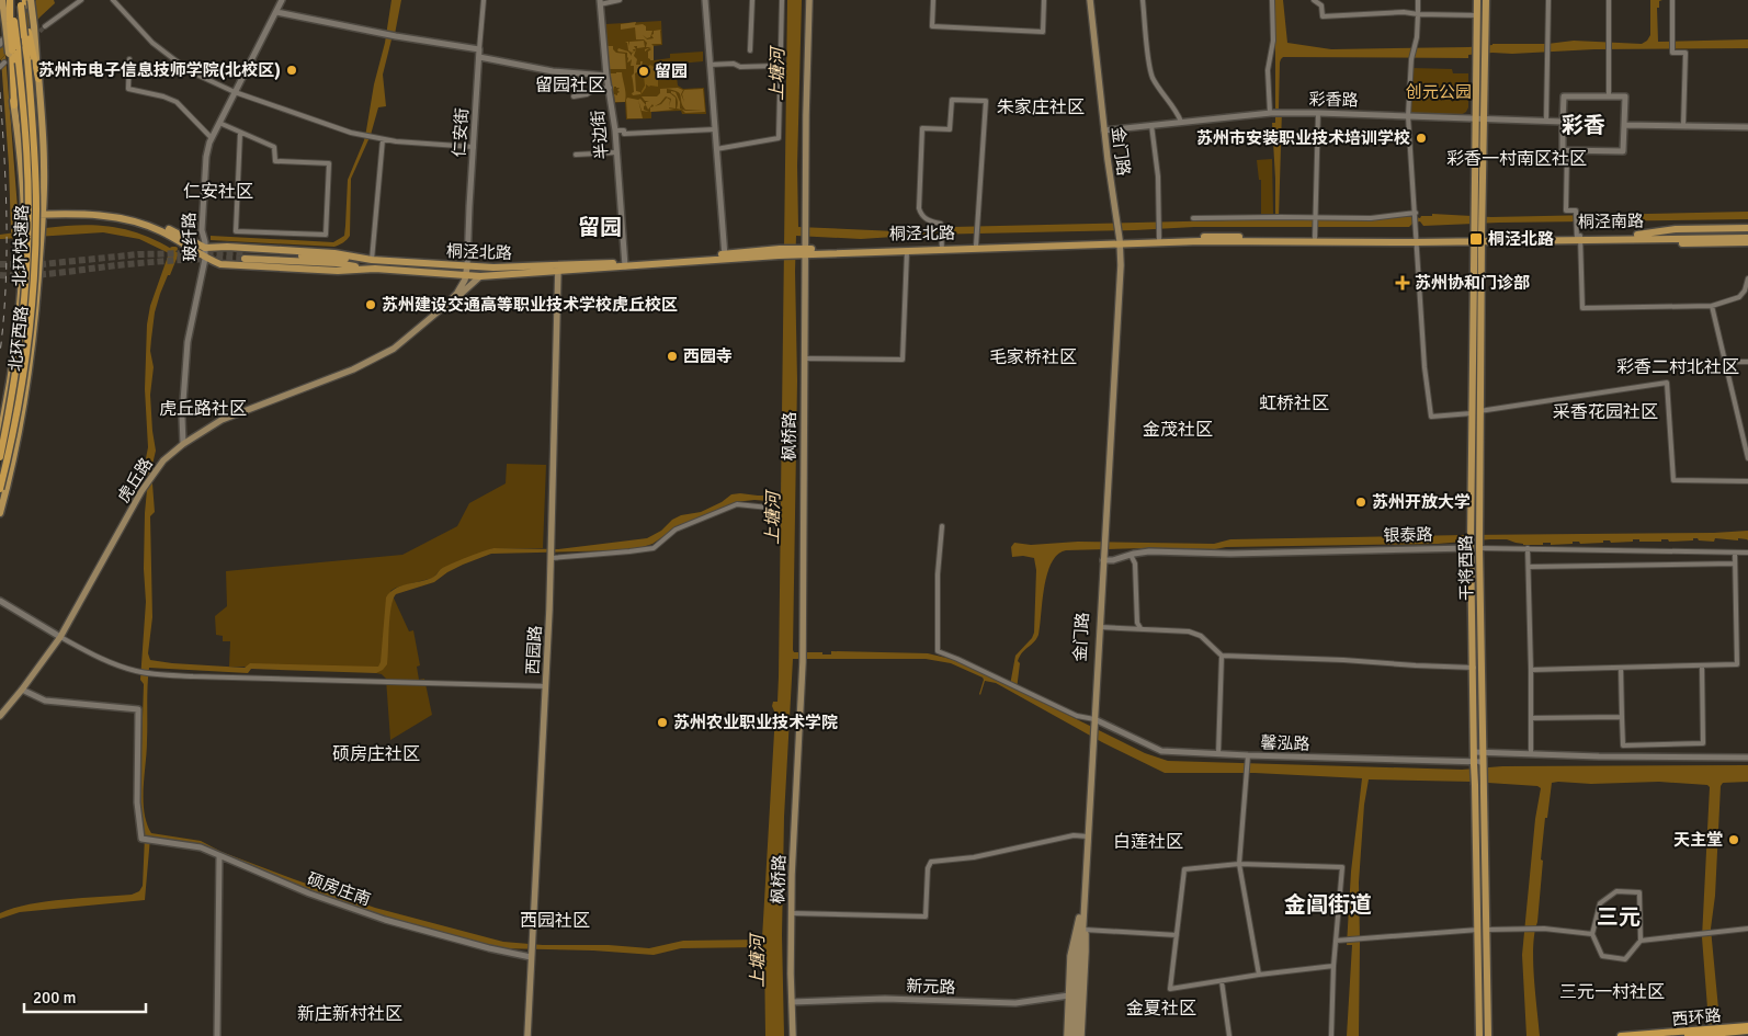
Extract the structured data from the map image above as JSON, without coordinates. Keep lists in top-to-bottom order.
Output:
{
  "streets": {
    "highway": ["北环快速路"],
    "main road": [
      "金门路",
      "桐泾南路",
      "桐泾北路",
      "北环西路",
      "枫桥路",
      "虎丘路",
      "干将西路",
      "西园路",
      "西环路"
    ],
    "street": [
      "彩香路",
      "仁安街",
      "半边街",
      "玻纤路",
      "银泰路",
      "馨泓路",
      "硕房庄南",
      "新元路"
    ]
  },
  "crossings": [
    ["彩香路", "金门路"],
    ["彩香路", "干将西路"],
    ["仁安街", "桐泾北路"],
    ["半边街", "桐泾北路"],
    ["金门路", "桐泾北路"],
    ["金门路", "银泰路"],
    ["金门路", "馨泓路"],
    ["桐泾南路", "桐泾北路"],
    ["桐泾南路", "干将西路"],
    ["桐泾北路", "玻纤路"],
    ["桐泾北路", "北环西路"],
    ["桐泾北路", "枫桥路"],
    ["桐泾北路", "虎丘路"],
    ["桐泾北路", "干将西路"],
    ["桐泾北路", "西园路"],
    ["玻纤路", "虎丘路"],
    ["枫桥路", "新元路"],
    ["虎丘路", "硕房庄南"],
    ["银泰路", "干将西路"],
    ["干将西路", "馨泓路"],
    ["西园路", "硕房庄南"]
  ],
  "districts": [
    "留园社区",
    "朱家庄社区",
    "彩香",
    "彩香一村南区社区",
    "仁安社区",
    "留园",
    "毛家桥社区",
    "彩香二村北社区",
    "虹桥社区",
    "虎丘路社区",
    "采香花园社区",
    "金茂社区",
    "硕房庄社区",
    "白莲社区",
    "金阊街道",
    "三元",
    "西园社区",
    "三元一村社区",
    "金夏社区",
    "新庄新村社区"
  ],
  "water": ["上塘河"],
  "parks": ["创元公园"],
  "places": {
    "other": [
      "苏州市电子信息技师学院(北校区)",
      "留园",
      "苏州市安装职业技术培训学校",
      "苏州建设交通高等职业技术学校虎丘校区",
      "西园寺",
      "苏州开放大学",
      "苏州农业职业技术学院",
      "天主堂"
    ],
    "transit": ["桐泾北路"],
    "health": ["苏州协和门诊部"]
  },
  "scale_bar": "200 m"
}
